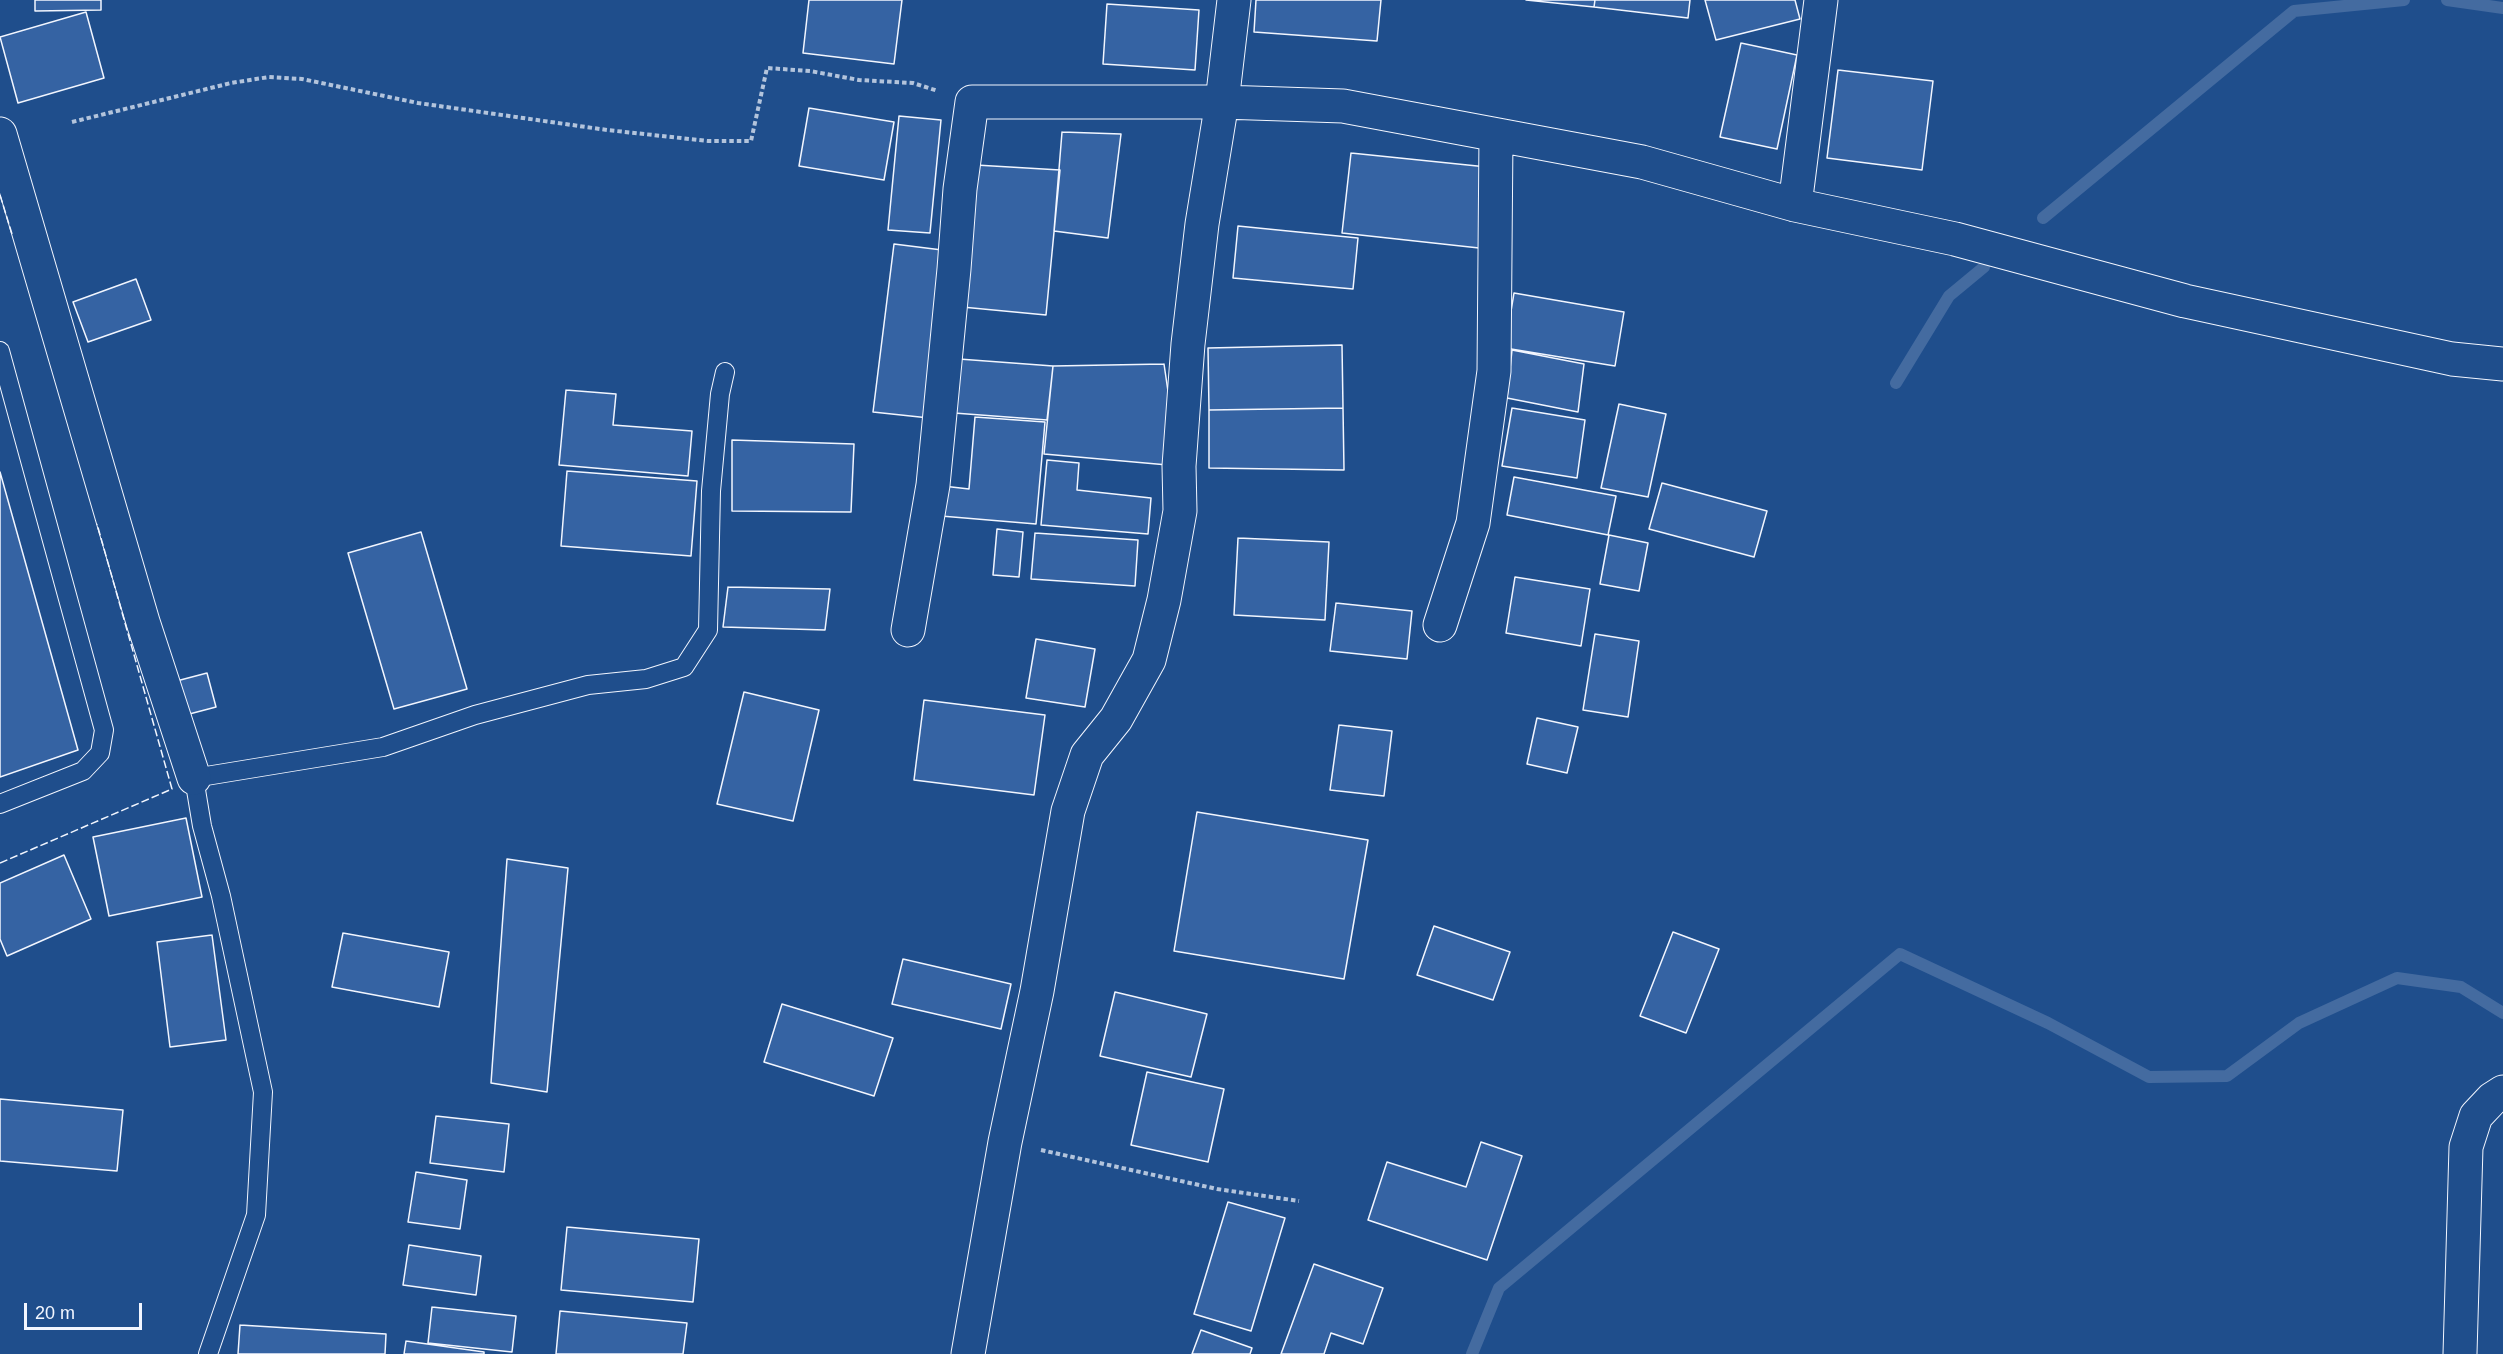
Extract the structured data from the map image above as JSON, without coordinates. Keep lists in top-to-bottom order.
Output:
{
  "scale_bar": "20 m"
}
